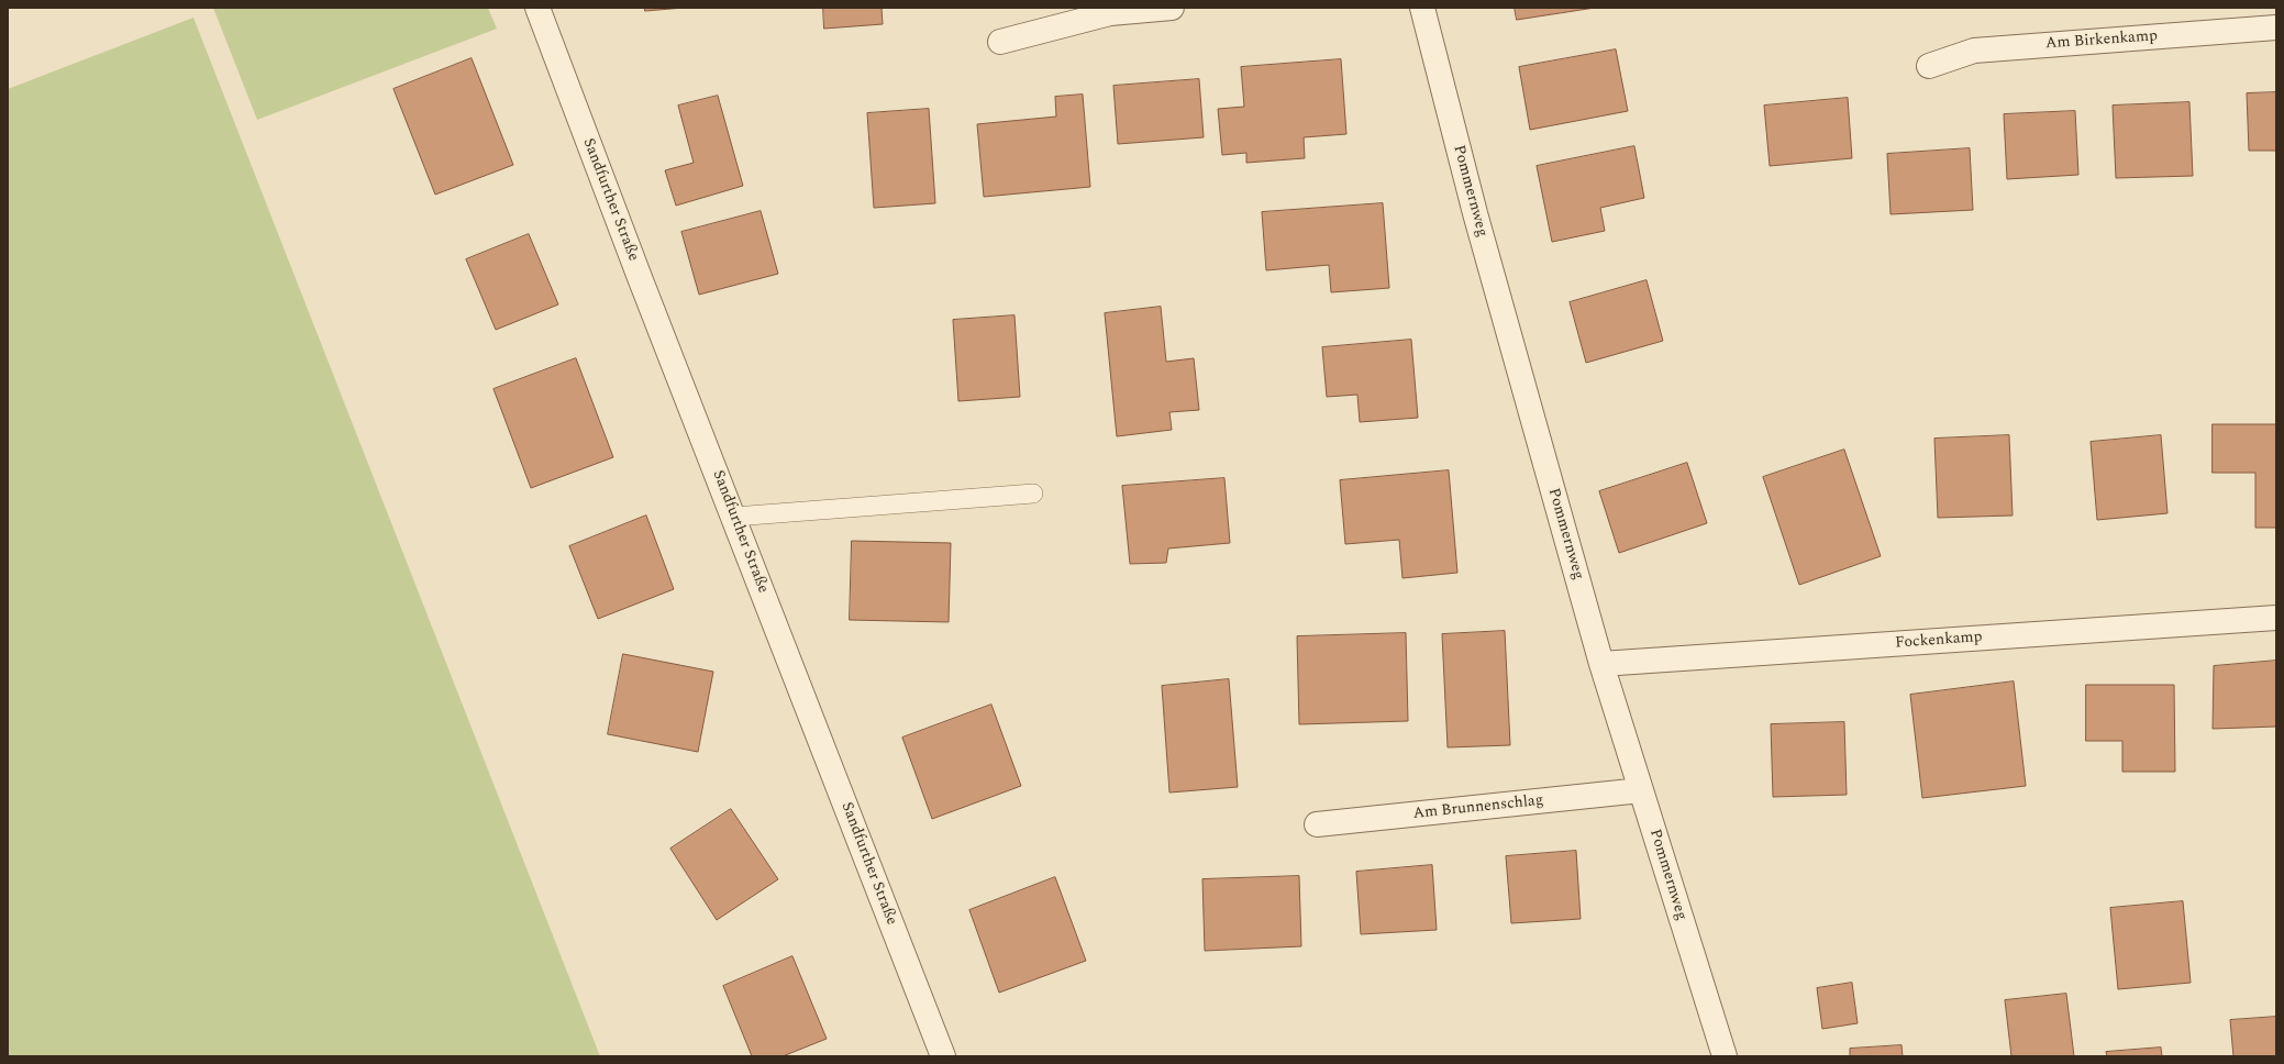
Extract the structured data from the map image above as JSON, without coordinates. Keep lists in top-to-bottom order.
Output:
{
  "streets": {
    "street": [
      "Am Birkenkamp",
      "Pommernweg",
      "Sandfurther Straße",
      "Fockenkamp",
      "Am Brunnenschlag"
    ]
  },
  "crossings": [
    ["Pommernweg", "Fockenkamp"],
    ["Pommernweg", "Am Brunnenschlag"]
  ]
}
